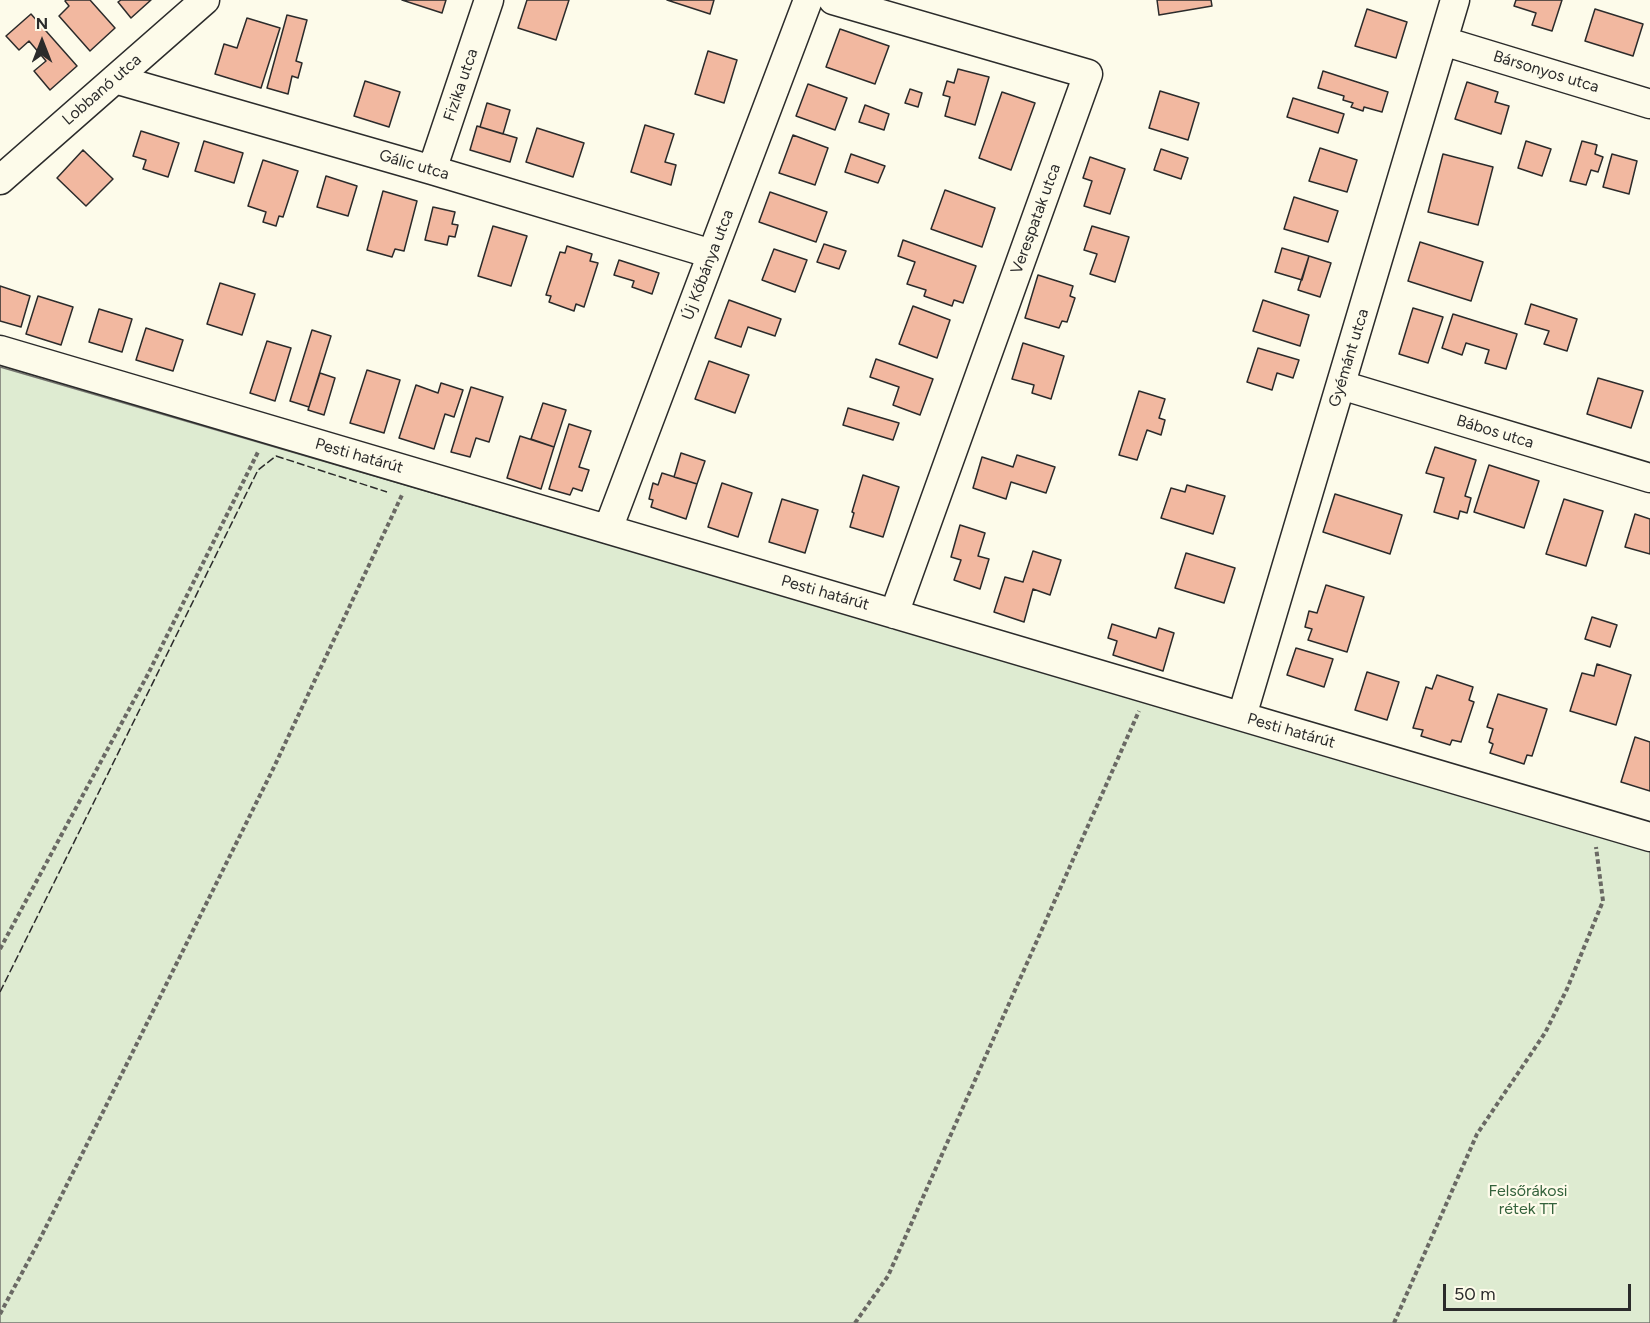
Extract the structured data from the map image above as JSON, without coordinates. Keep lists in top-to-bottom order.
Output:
{
  "streets": {
    "street": [
      "Bársonyos utca",
      "Fizika utca",
      "Lobbanó utca",
      "Gálic utca",
      "Verespatak utca",
      "Új Kőbánya utca",
      "Gyémánt utca",
      "Bábos utca",
      "Pesti határút"
    ]
  },
  "crossings": [
    ["Bársonyos utca", "Gyémánt utca"],
    ["Fizika utca", "Gálic utca"],
    ["Lobbanó utca", "Gálic utca"],
    ["Gálic utca", "Új Kőbánya utca"],
    ["Verespatak utca", "Pesti határút"],
    ["Új Kőbánya utca", "Pesti határút"],
    ["Gyémánt utca", "Bábos utca"],
    ["Gyémánt utca", "Pesti határút"]
  ],
  "parks": ["Felsőrákosi rétek TT"],
  "scale_bar": "50 m",
  "north": "top"
}
